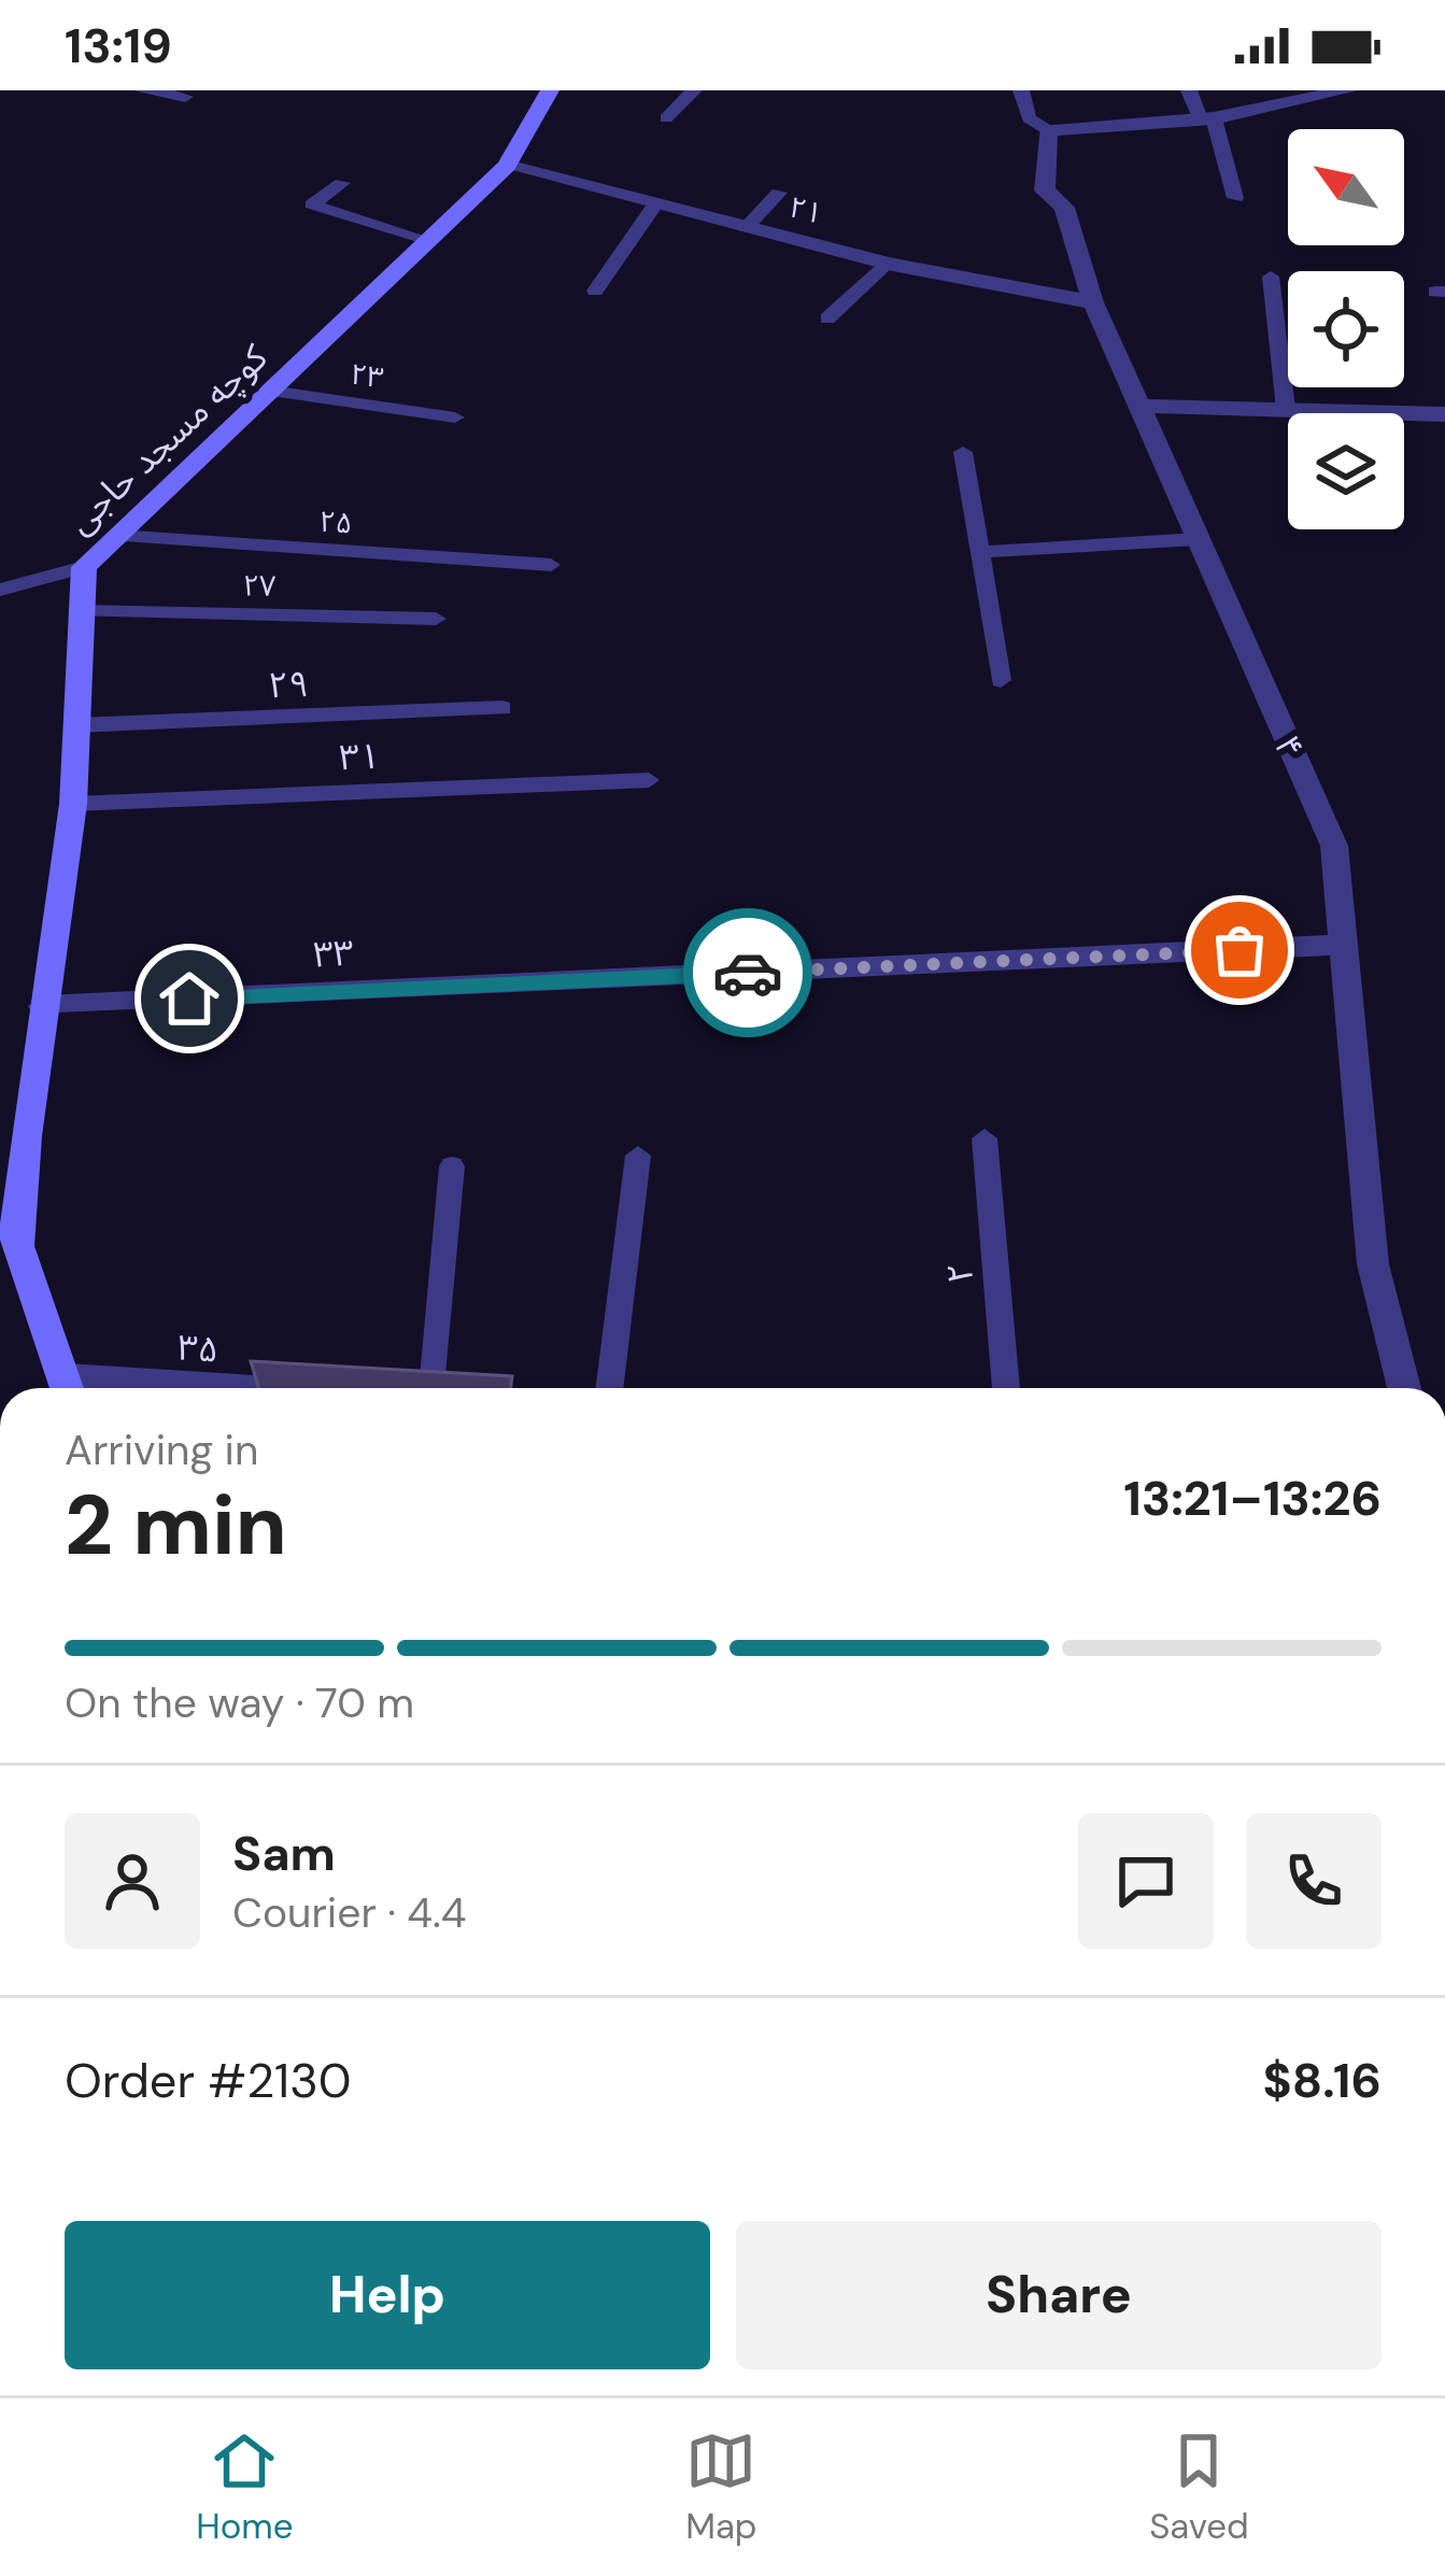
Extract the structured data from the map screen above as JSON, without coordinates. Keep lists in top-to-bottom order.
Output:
{
  "streets": {
    "street": [
      "۲۱",
      "کوچه مسجد حاجی",
      "۴",
      "۳۳"
    ],
    "lane": [
      "۲۳",
      "۲۵",
      "۲۷",
      "۲۹",
      "۳۱",
      "۲"
    ]
  },
  "crossings": [
    ["۲۱", "کوچه مسجد حاجی"],
    ["۲۱", "۴"],
    ["۲۳", "کوچه مسجد حاجی"],
    ["کوچه مسجد حاجی", "۲۵"],
    ["کوچه مسجد حاجی", "۲۷"],
    ["کوچه مسجد حاجی", "۲۹"],
    ["کوچه مسجد حاجی", "۳۱"],
    ["کوچه مسجد حاجی", "۳۳"],
    ["۴", "۳۳"]
  ],
  "north": "top left",
  "page": {
    "status": "13:19",
    "heading": ["2 min", "Arriving in", "13:21–13:26"],
    "panel": [
      "Sam",
      "Courier · 4.4",
      "Order #2130",
      "$8.16"
    ],
    "bar": "On the way · 70 m",
    "buttons": ["Help", "Share"],
    "tabs": ["Home", "Map", "Saved"]
  }
}
